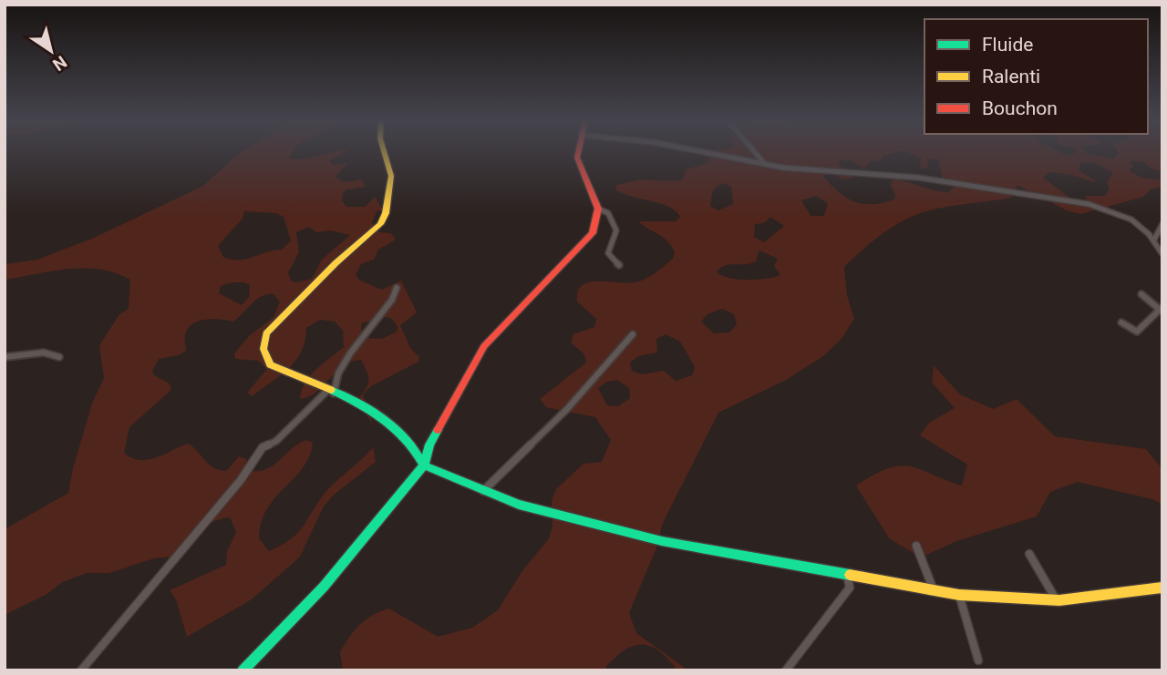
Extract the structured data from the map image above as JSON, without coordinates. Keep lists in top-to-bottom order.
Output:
{
  "legend": ["Fluide", "Ralenti", "Bouchon"],
  "north": "bottom right"
}
